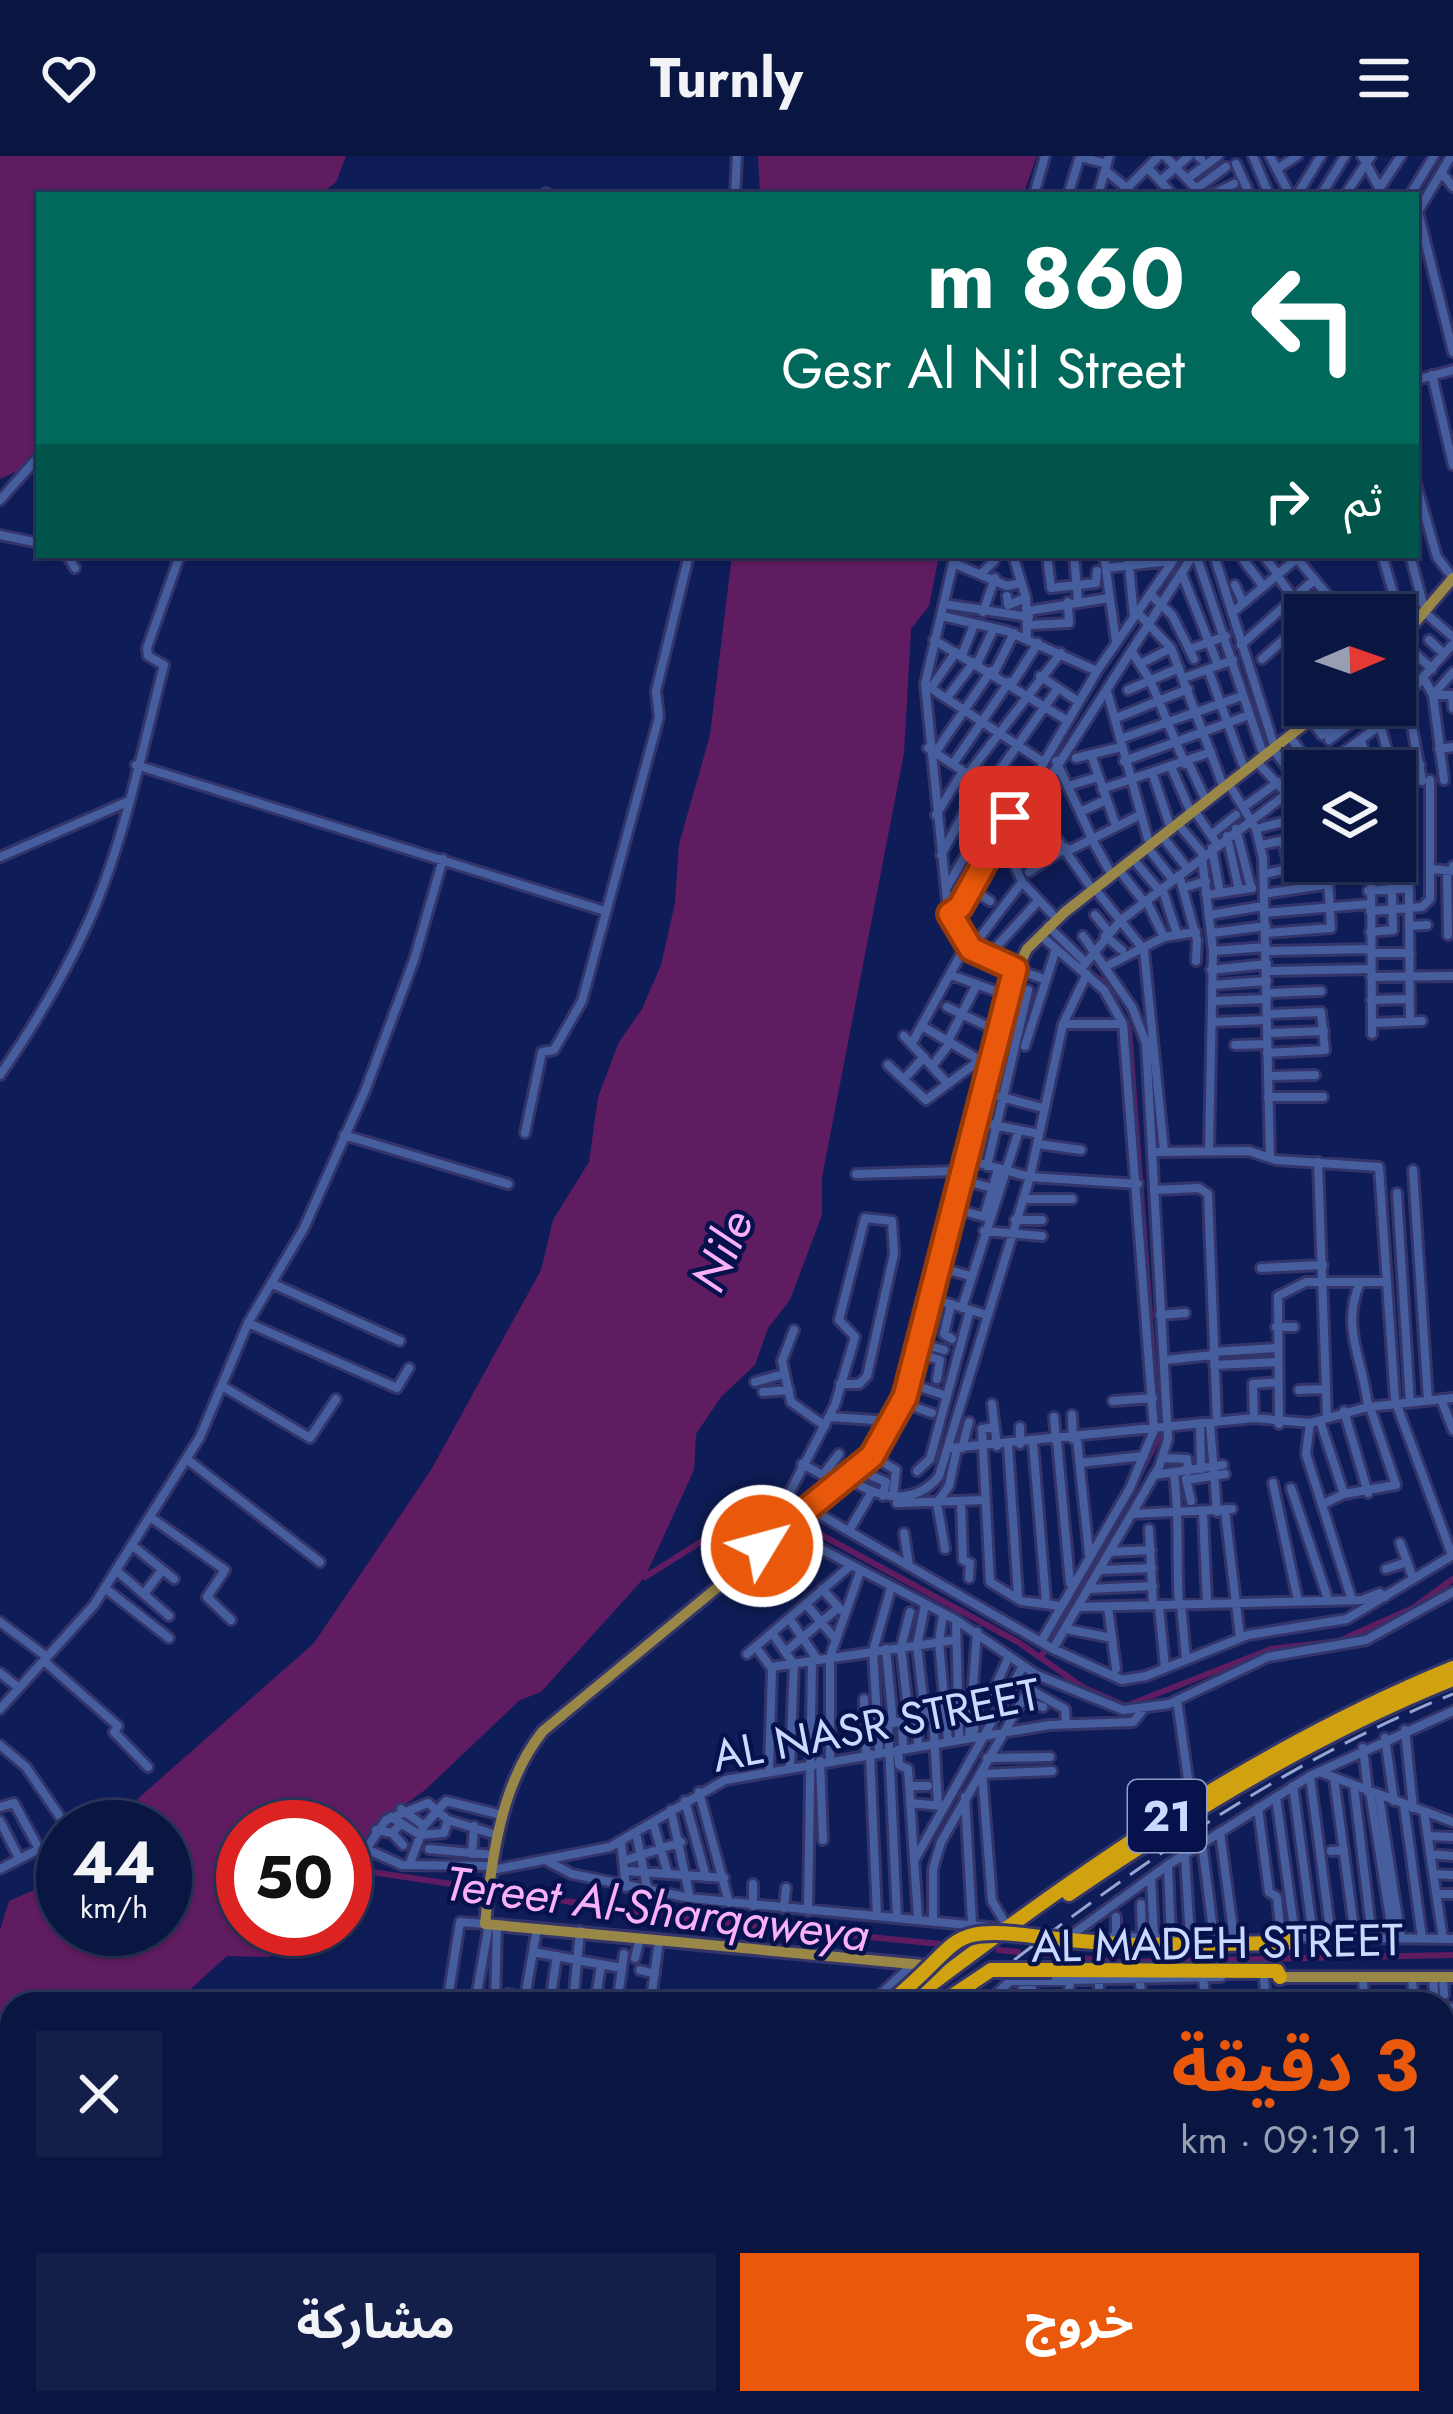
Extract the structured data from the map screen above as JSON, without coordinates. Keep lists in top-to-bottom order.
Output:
{
  "streets": {
    "highway": ["21"],
    "main road": ["AL MADEH STREET"],
    "street": ["AL NASR STREET"]
  },
  "water": ["Nile", "Tereet Al-Sharqaweya"],
  "north": "right",
  "page": {
    "header": "Turnly",
    "turn": ["860 m", "Gesr Al Nil Street"],
    "then": "ثم",
    "speed": "44 km/h",
    "limit": "50",
    "heading": ["3 دقيقة", "1.1 km · 09:19"],
    "buttons": ["خروج", "مشاركة"]
  }
}
